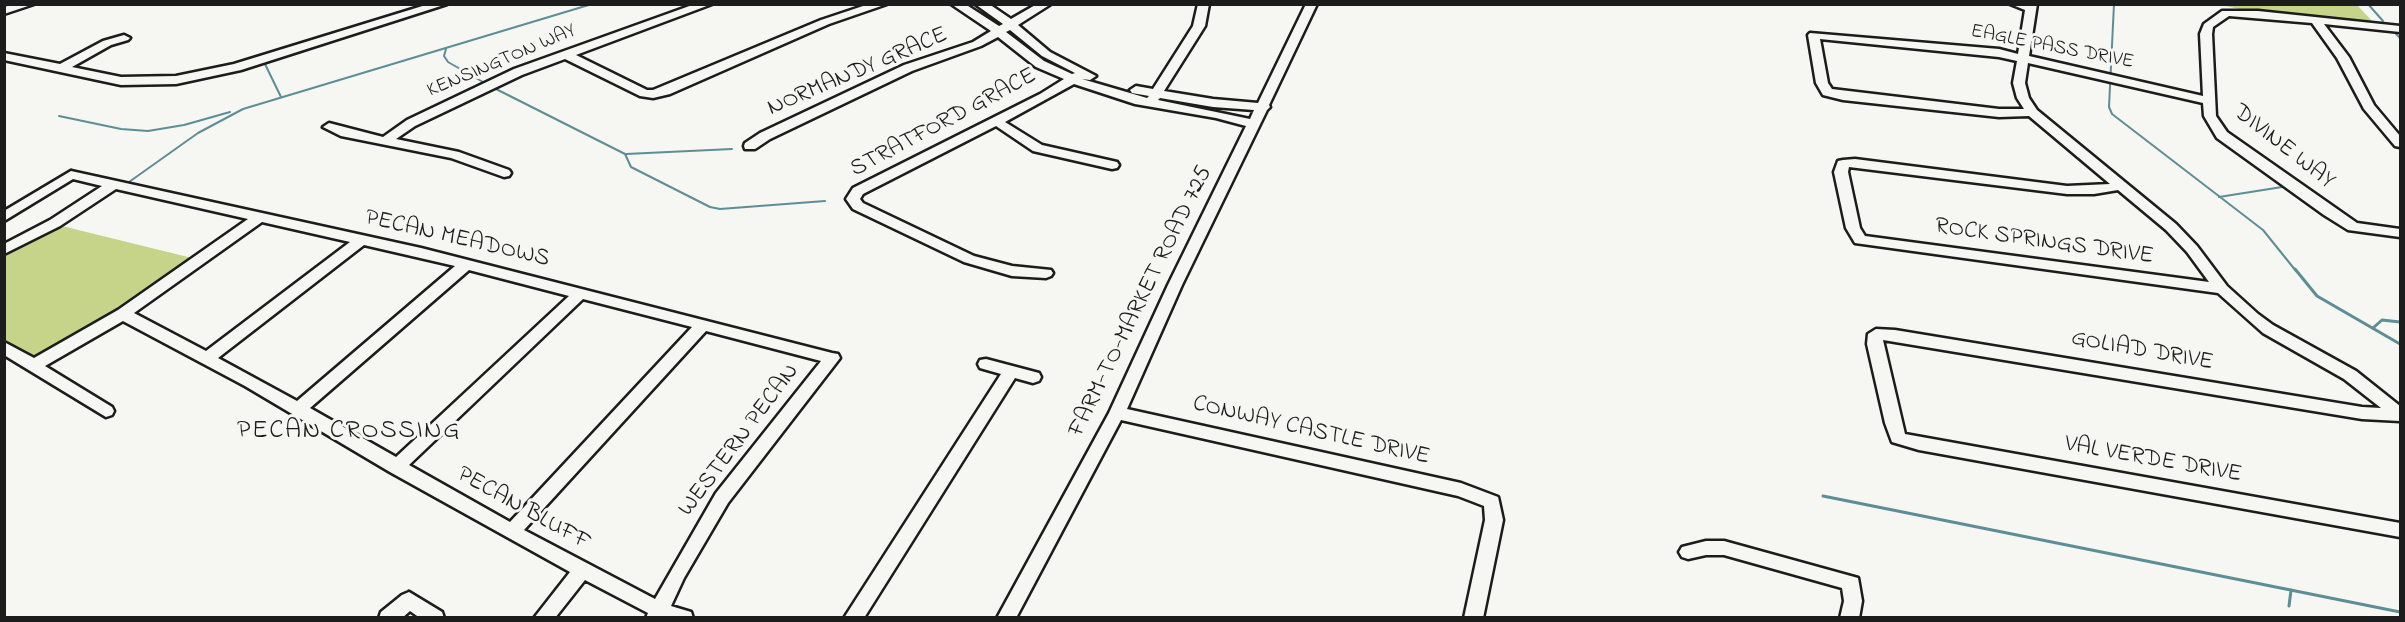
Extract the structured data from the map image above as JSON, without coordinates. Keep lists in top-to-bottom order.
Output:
{
  "streets": {
    "street": [
      "EAGLE PASS DRIVE",
      "KENSINGTON WAY",
      "NORMANDY GRACE",
      "STRATFORD GRACE",
      "DIVINE WAY",
      "PECAN MEADOWS",
      "ROCK SPRINGS DRIVE",
      "FARM-TO-MARKET ROAD 725",
      "GOLIAD DRIVE",
      "CONWAY CASTLE DRIVE",
      "WESTERN PECAN",
      "VAL VERDE DRIVE",
      "PECAN BLUFF"
    ]
  },
  "crossings": [
    ["EAGLE PASS DRIVE", "DIVINE WAY"],
    ["PECAN MEADOWS", "WESTERN PECAN"],
    ["FARM-TO-MARKET ROAD 725", "CONWAY CASTLE DRIVE"],
    ["GOLIAD DRIVE", "VAL VERDE DRIVE"],
    ["WESTERN PECAN", "PECAN BLUFF"]
  ],
  "districts": ["PECAN CROSSING"]
}
